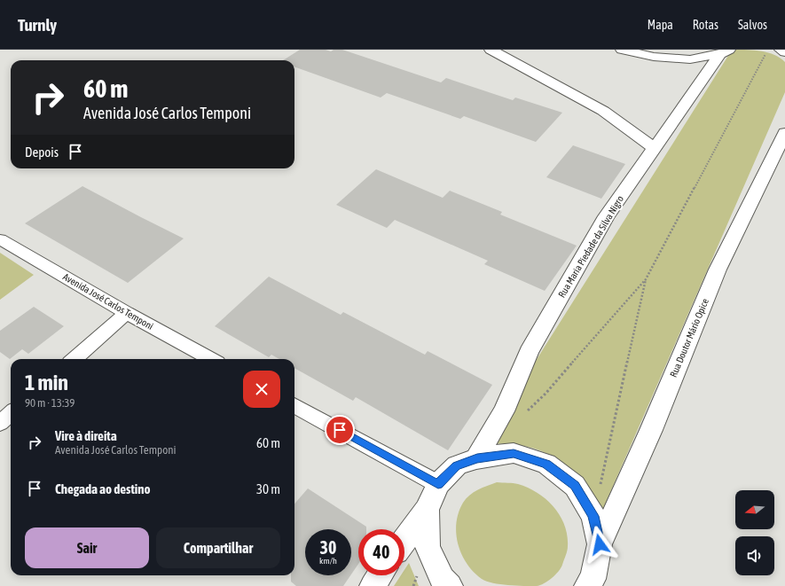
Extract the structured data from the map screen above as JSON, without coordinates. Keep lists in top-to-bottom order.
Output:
{
  "streets": {
    "street": ["Rua Maria Piedade da Silva Nigro", "Avenida José Carlos Temponi", "Rua Doutor Mário Opice"]
  },
  "north": "left",
  "page": {
    "header": "Turnly",
    "nav": ["Mapa", "Rotas", "Salvos"],
    "turn": ["60 m", "Avenida José Carlos Temponi"],
    "then": "Depois",
    "heading": ["1 min", "90 m · 13:39"],
    "list": [
      {
        "name": "Vire à direita",
        "note": "Avenida José Carlos Temponi",
        "value": "60 m"
      },
      {
        "name": "Chegada ao destino",
        "value": "30 m"
      }
    ],
    "buttons": ["Sair", "Compartilhar"],
    "speed": "30 km/h",
    "limit": "40"
  }
}
